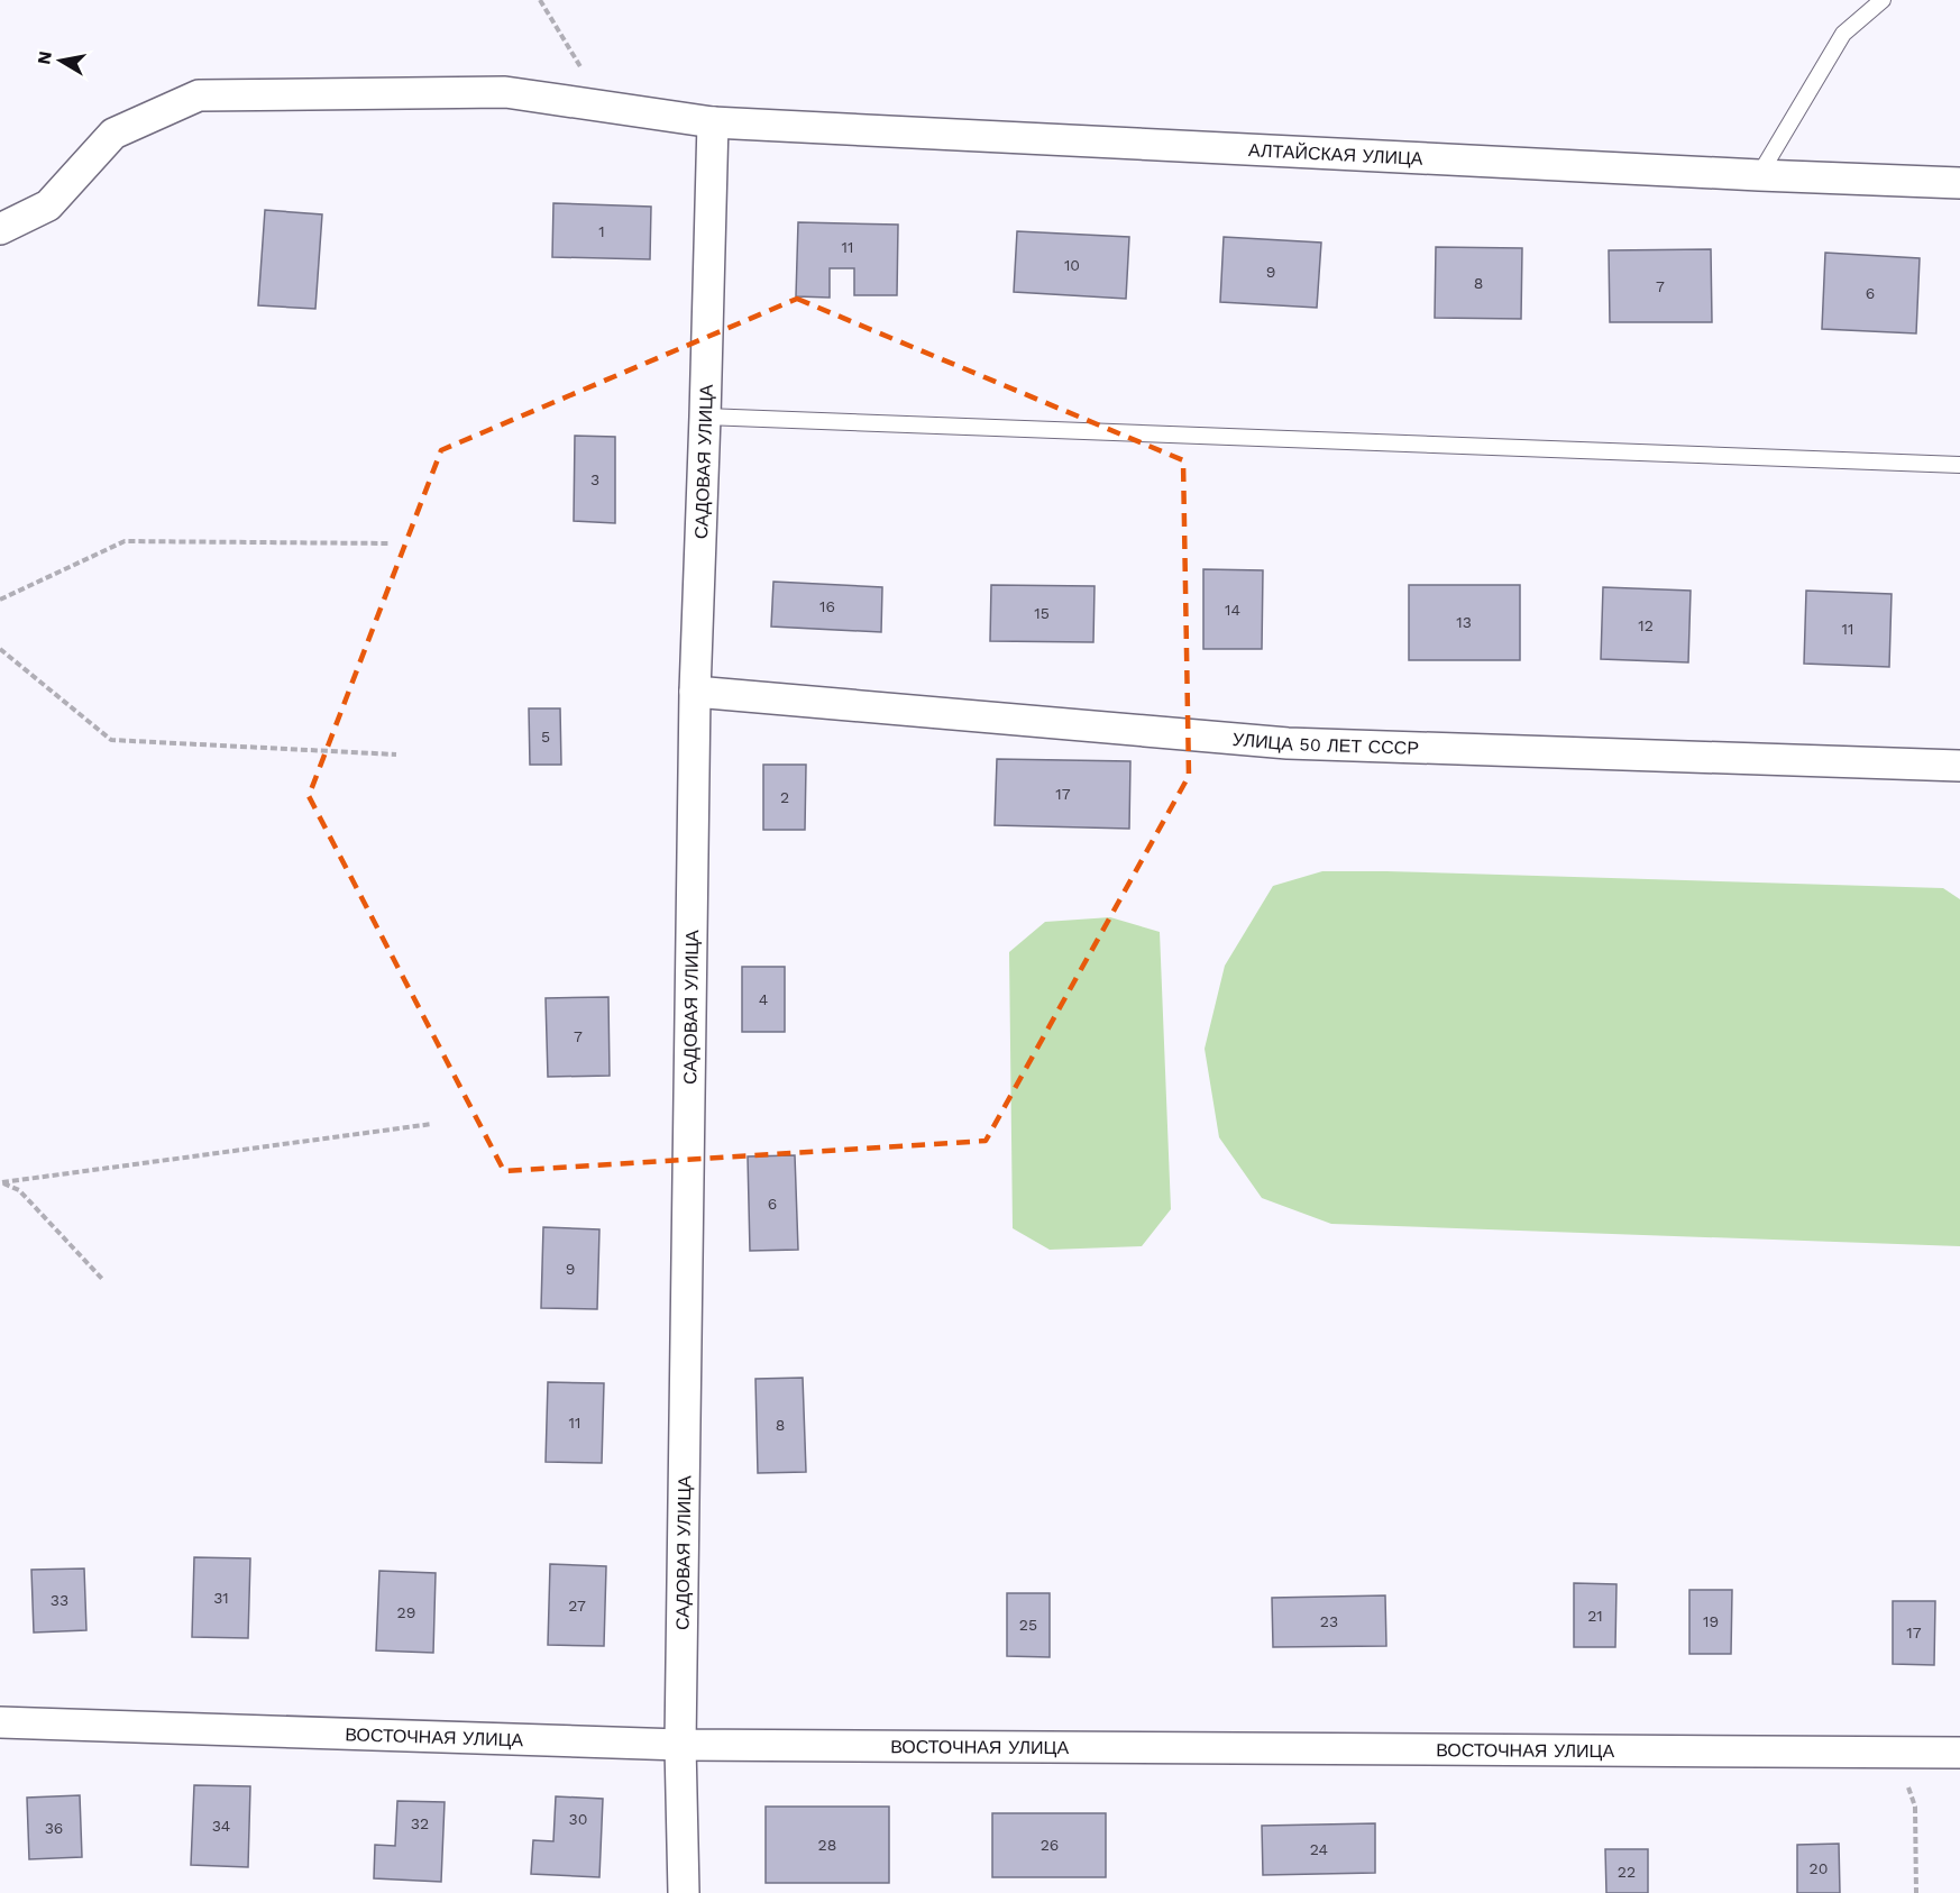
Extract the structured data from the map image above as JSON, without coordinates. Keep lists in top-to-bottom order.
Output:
{
  "streets": {
    "street": [
      "АЛТАЙСКАЯ УЛИЦА",
      "САДОВАЯ УЛИЦА",
      "УЛИЦА 50 ЛЕТ СССР",
      "ВОСТОЧНАЯ УЛИЦА"
    ]
  },
  "crossings": [
    ["АЛТАЙСКАЯ УЛИЦА", "САДОВАЯ УЛИЦА"],
    ["САДОВАЯ УЛИЦА", "УЛИЦА 50 ЛЕТ СССР"],
    ["САДОВАЯ УЛИЦА", "ВОСТОЧНАЯ УЛИЦА"]
  ],
  "house_numbers": [
    "1",
    "11",
    "10",
    "9",
    "8",
    "7",
    "6",
    "3",
    "16",
    "14",
    "15",
    "13",
    "12",
    "11",
    "5",
    "17",
    "2",
    "4",
    "7",
    "6",
    "9",
    "11",
    "8",
    "31",
    "33",
    "27",
    "29",
    "21",
    "23",
    "19",
    "25",
    "17",
    "30",
    "32",
    "34",
    "36",
    "28",
    "26",
    "24",
    "20",
    "22"
  ],
  "north": "left"
}
